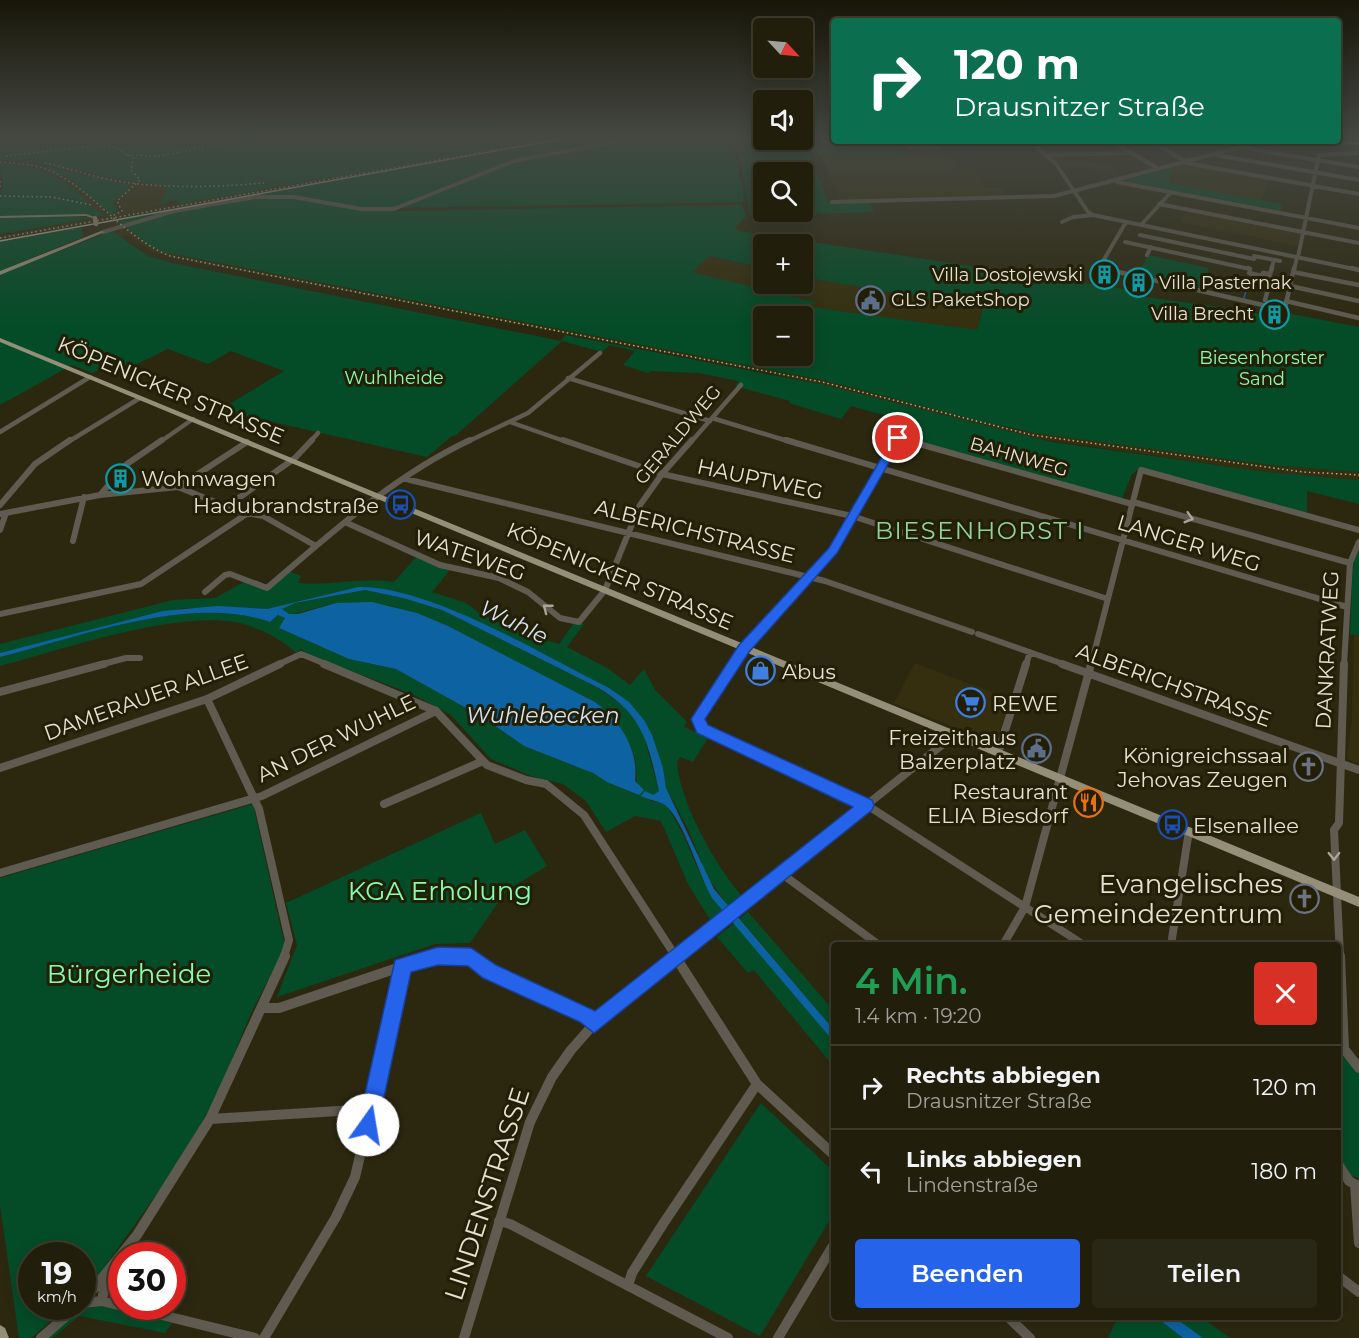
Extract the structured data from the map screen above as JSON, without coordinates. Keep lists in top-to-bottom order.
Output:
{
  "streets": {
    "main road": ["KÖPENICKER STRASSE"],
    "street": [
      "GERALDWEG",
      "BAHNWEG",
      "HAUPTWEG",
      "ALBERICHSTRASSE",
      "LANGER WEG",
      "WATEWEG",
      "DANKRATWEG",
      "DAMERAUER ALLEE",
      "AN DER WUHLE",
      "LINDENSTRASSE"
    ]
  },
  "crossings": [
    ["KÖPENICKER STRASSE", "GERALDWEG"],
    ["KÖPENICKER STRASSE", "DANKRATWEG"],
    ["KÖPENICKER STRASSE", "LINDENSTRASSE"],
    ["GERALDWEG", "HAUPTWEG"],
    ["GERALDWEG", "ALBERICHSTRASSE"],
    ["GERALDWEG", "LANGER WEG"],
    ["GERALDWEG", "WATEWEG"],
    ["BAHNWEG", "DANKRATWEG"],
    ["ALBERICHSTRASSE", "DANKRATWEG"],
    ["LANGER WEG", "DANKRATWEG"],
    ["DAMERAUER ALLEE", "AN DER WUHLE"],
    ["AN DER WUHLE", "LINDENSTRASSE"]
  ],
  "one_way": ["BAHNWEG", "WATEWEG"],
  "districts": ["BIESENHORST I"],
  "water": ["Wuhle", "Wuhlebecken"],
  "parks": [
    "Biesenhorster Sand",
    "Wuhlheide",
    "KGA Erholung",
    "Bürgerheide"
  ],
  "places": {
    "building": [
      "Villa Dostojewski",
      "Villa Pasternak",
      "Villa Brecht",
      "Wohnwagen"
    ],
    "public building": ["GLS PaketShop", "Freizeithaus Balzerplatz"],
    "bus stop": ["Hadubrandstraße", "Elsenallee"],
    "shop": ["Abus"],
    "supermarket": ["REWE"],
    "church": ["Königreichssaal Jehovas Zeugen", "Evangelisches Gemeindezentrum"],
    "restaurant": ["Restaurant ELIA Biesdorf"]
  },
  "north": "bottom right",
  "page": {
    "map_buttons": ["+", "−"],
    "turn": ["120 m", "Drausnitzer Straße"],
    "heading": ["4 Min.", "1.4 km · 19:20"],
    "list": [
      {
        "name": "Rechts abbiegen",
        "note": "Drausnitzer Straße",
        "value": "120 m"
      },
      {
        "name": "Links abbiegen",
        "note": "Lindenstraße",
        "value": "180 m"
      }
    ],
    "buttons": ["Beenden", "Teilen"],
    "speed": "19 km/h",
    "limit": "30"
  }
}
